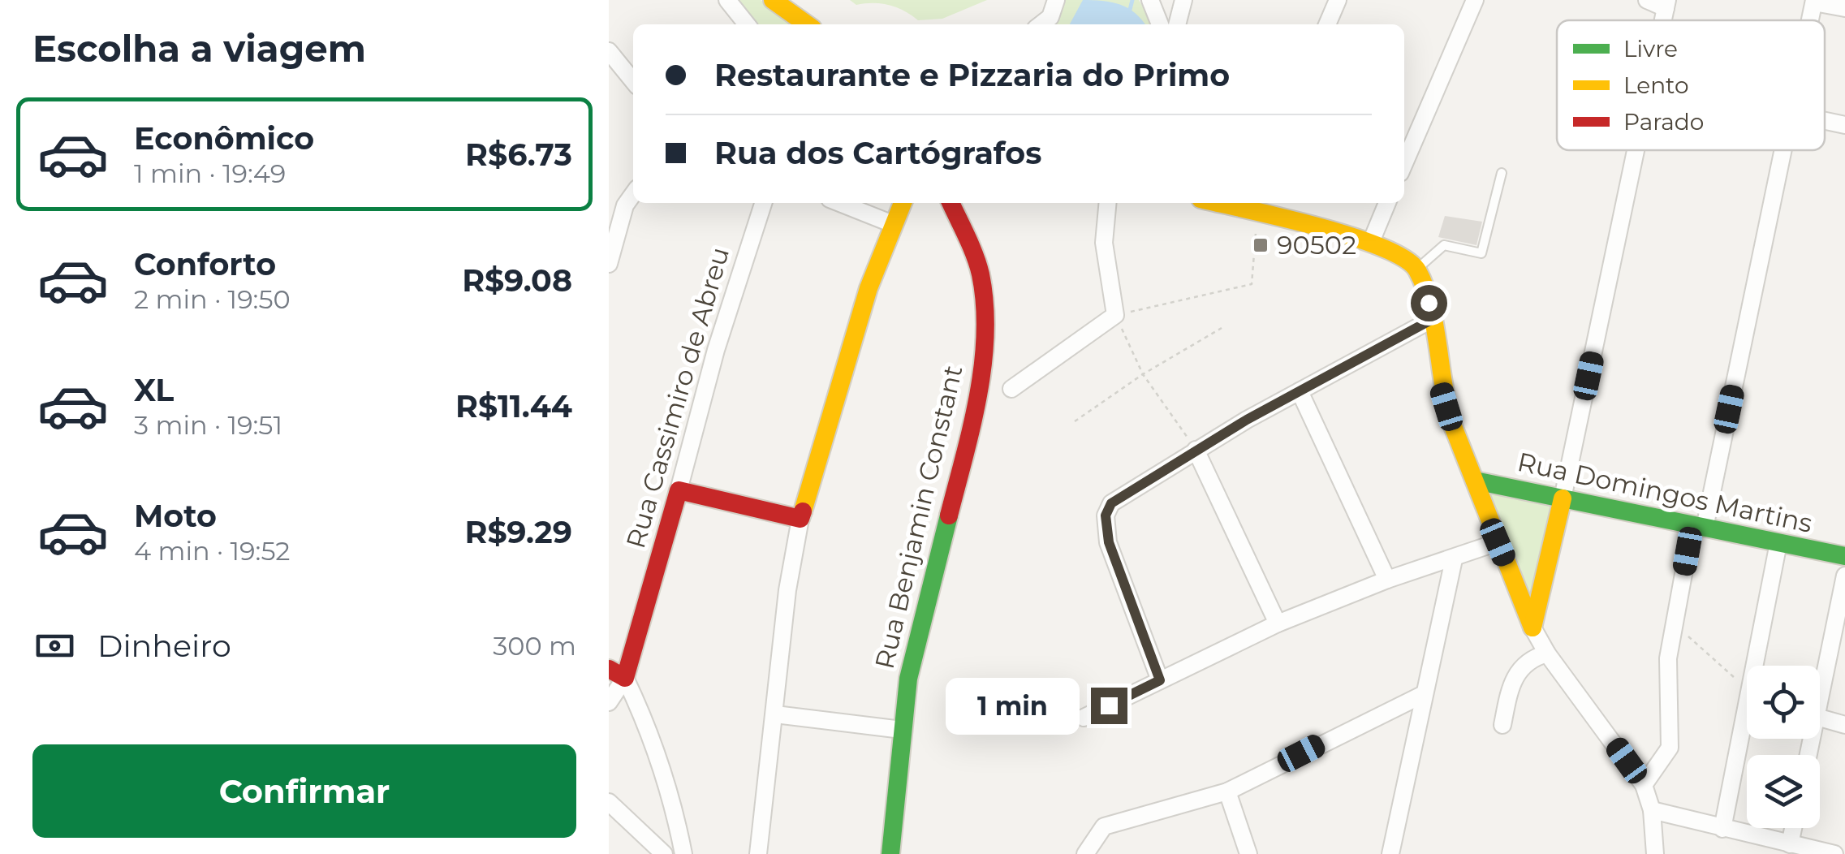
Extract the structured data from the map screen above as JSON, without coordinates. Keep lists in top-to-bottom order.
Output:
{
  "streets": {
    "street": ["Rua Cassimiro de Abreu", "Rua Domingos Martins", "Rua Benjamin Constant"]
  },
  "places": {
    "transit": ["90502"]
  },
  "legend": ["Livre", "Lento", "Parado"],
  "page": {
    "heading": "Escolha a viagem",
    "banner": ["Restaurante e Pizzaria do Primo", "Rua dos Cartógrafos"],
    "list": [
      {
        "name": "Econômico",
        "note": "1 min · 19:49",
        "value": "R$6.73"
      },
      {
        "name": "Conforto",
        "note": "2 min · 19:50",
        "value": "R$9.08"
      },
      {
        "name": "XL",
        "note": "3 min · 19:51",
        "value": "R$11.44"
      },
      {
        "name": "Moto",
        "note": "4 min · 19:52",
        "value": "R$9.29"
      }
    ],
    "pay": ["Dinheiro", "300 m"],
    "bubble": "1 min",
    "buttons": "Confirmar"
  }
}
